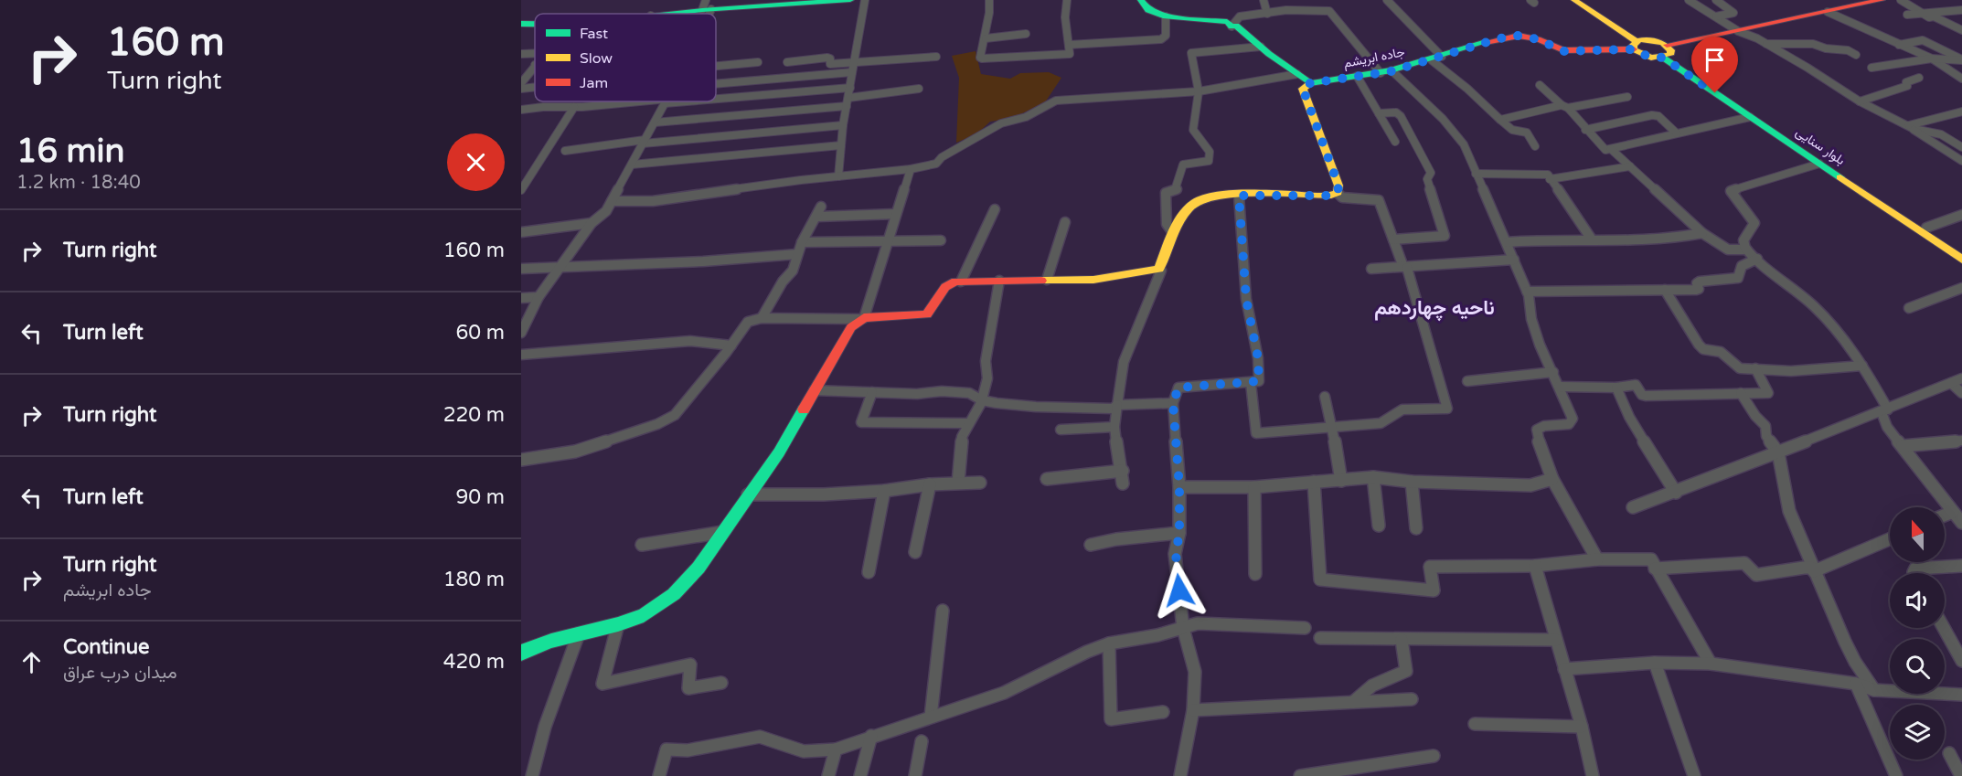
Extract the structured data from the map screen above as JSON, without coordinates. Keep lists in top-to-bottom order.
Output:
{
  "streets": {
    "main road": ["جاده ابریشم", "بلوار سنایی"]
  },
  "districts": ["ناحیه چهاردهم"],
  "legend": ["Fast", "Slow", "Jam"],
  "north": "top",
  "page": {
    "turn": ["160 m", "Turn right"],
    "heading": ["16 min", "1.2 km · 18:40"],
    "list": [
      {
        "name": "Turn right",
        "value": "160 m"
      },
      {
        "name": "Turn left",
        "value": "60 m"
      },
      {
        "name": "Turn right",
        "value": "220 m"
      },
      {
        "name": "Turn left",
        "value": "90 m"
      },
      {
        "name": "Turn right",
        "note": "جاده ابریشم",
        "value": "180 m"
      },
      {
        "name": "Continue",
        "note": "میدان درب عراق",
        "value": "420 m"
      }
    ]
  }
}
